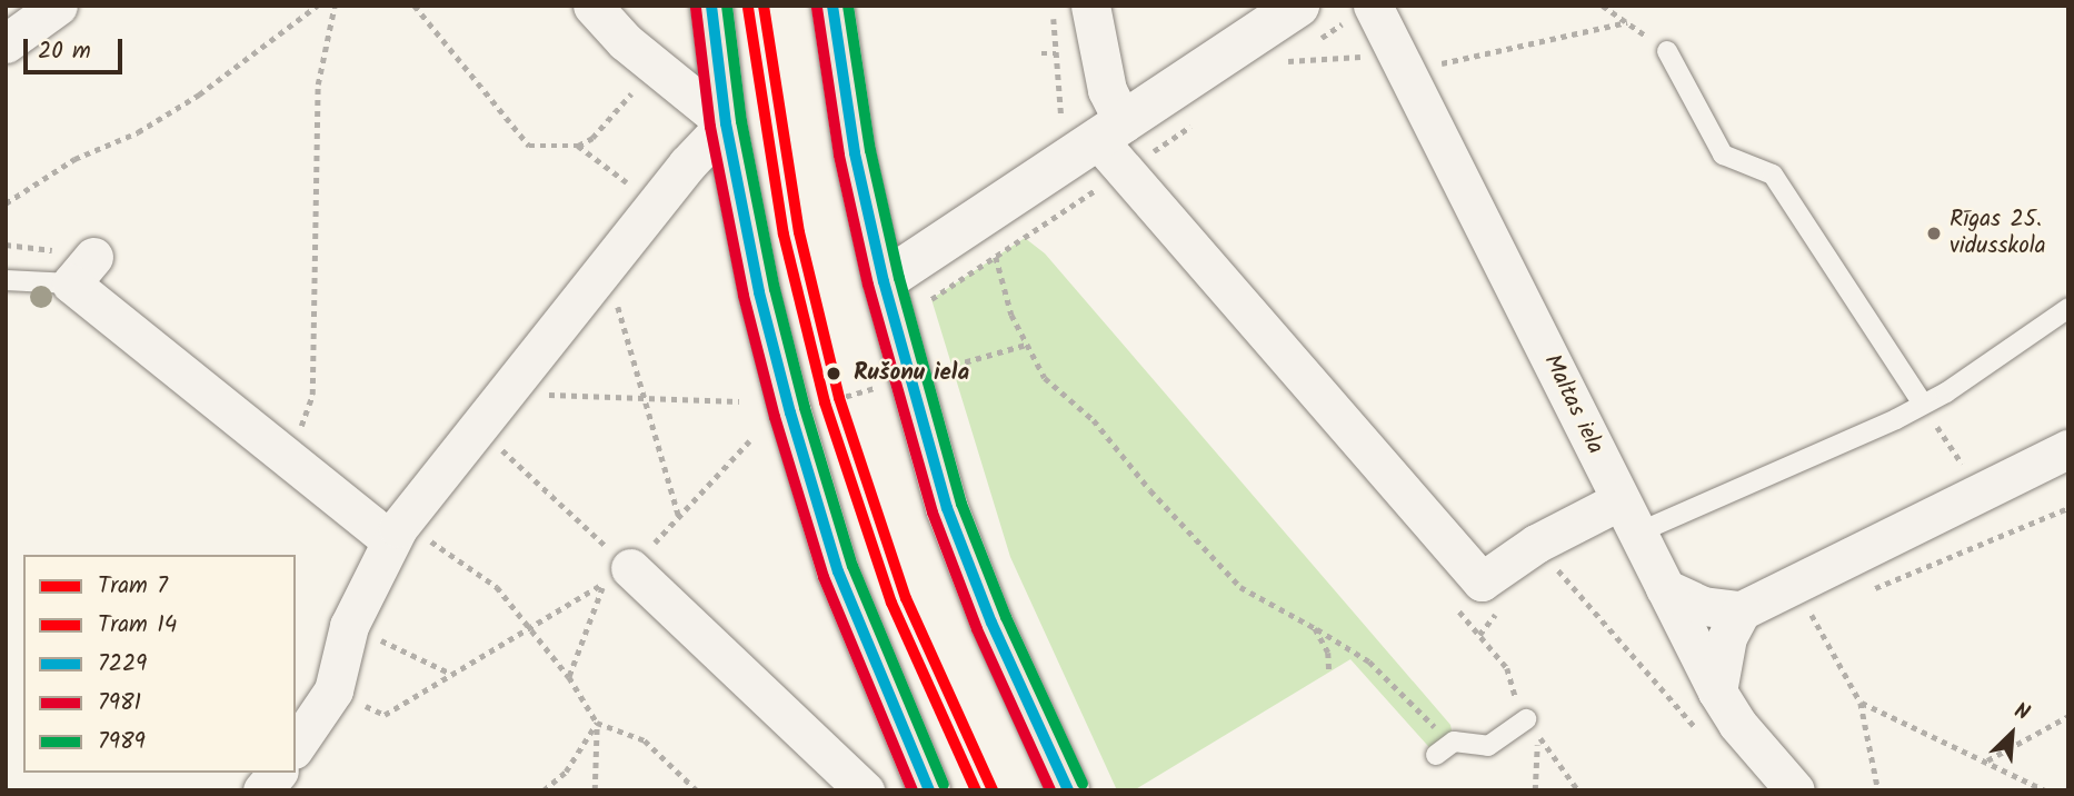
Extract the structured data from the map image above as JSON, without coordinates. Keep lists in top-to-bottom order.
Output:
{
  "streets": {
    "street": ["Maltas iela"]
  },
  "places": ["Rīgas 25. vidusskola", "Rušonu iela"],
  "lines": [
    "tram line 7",
    "transit line 7229",
    "transit line 7989",
    "tram line 14",
    "transit line 7981"
  ],
  "legend": [
    "Tram 7",
    "Tram 14",
    "7229",
    "7981",
    "7989"
  ],
  "scale_bar": "20 m",
  "north": "top right"
}
